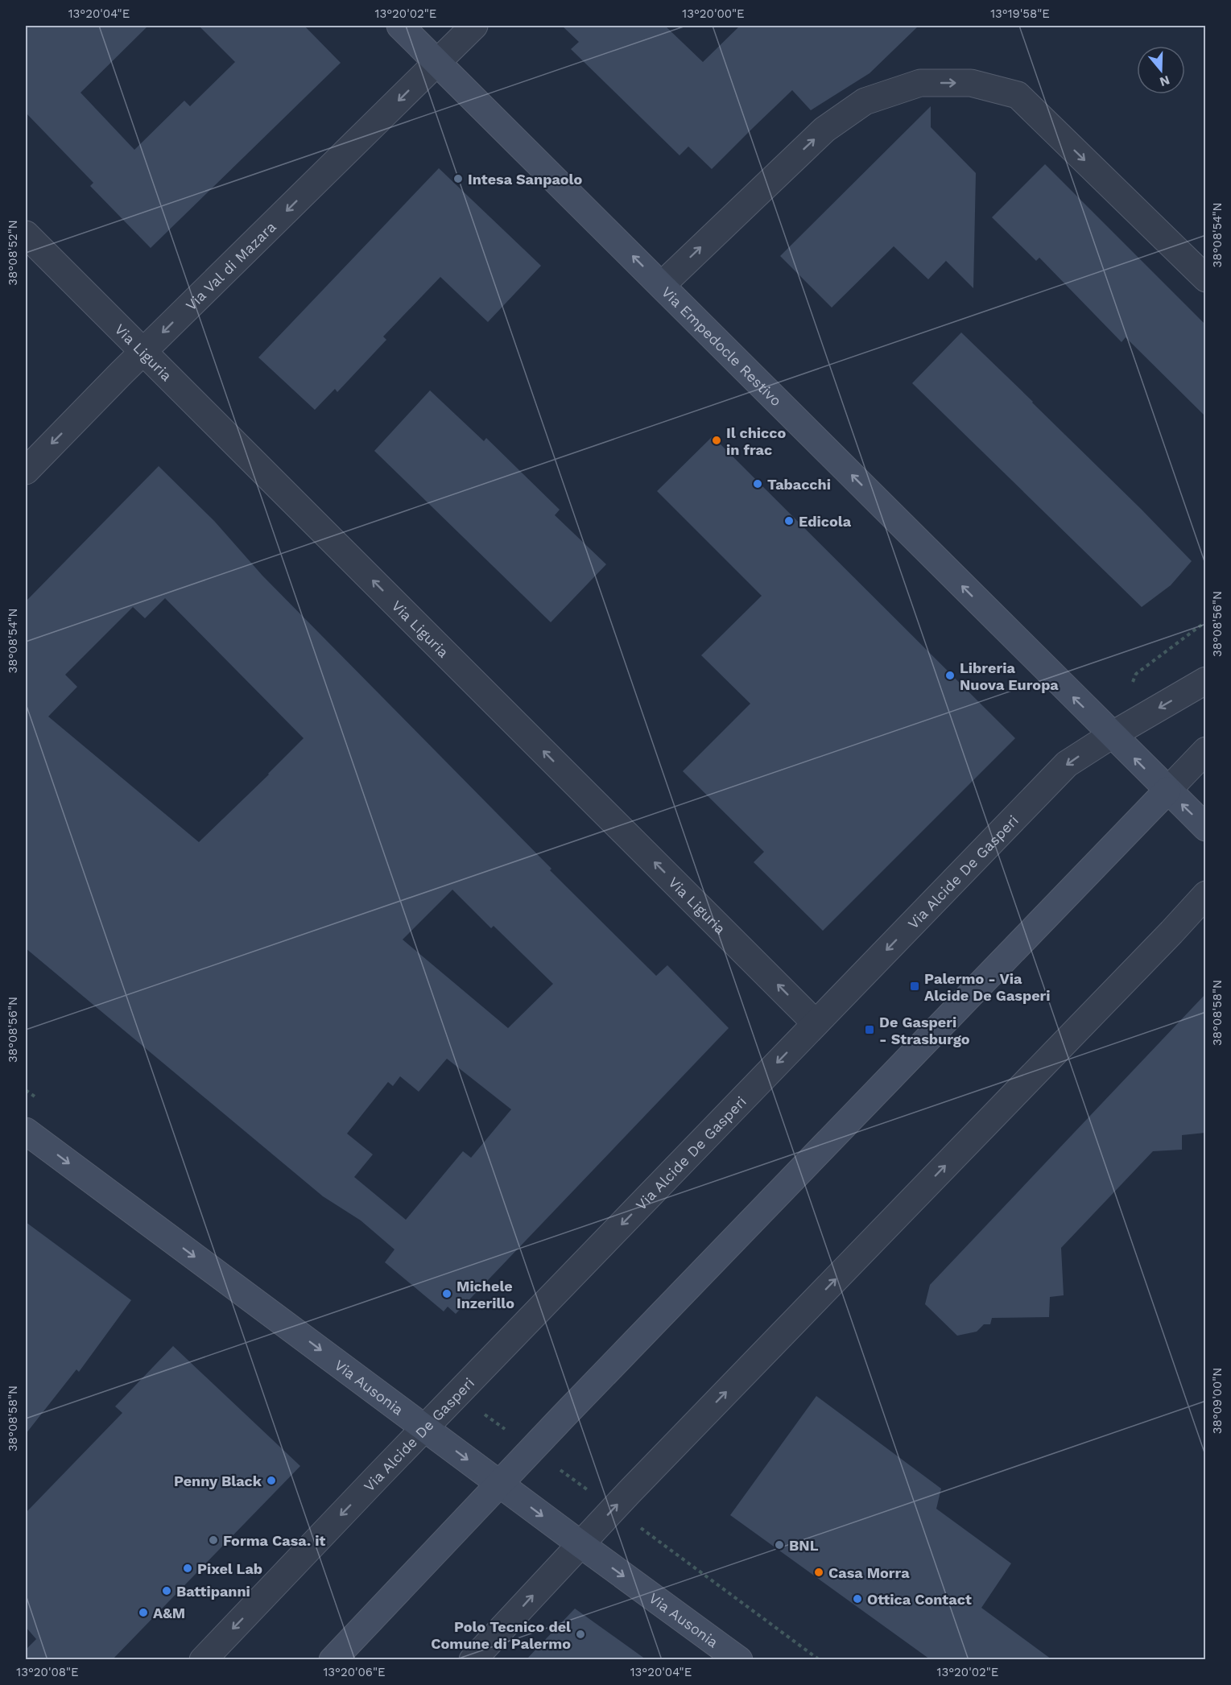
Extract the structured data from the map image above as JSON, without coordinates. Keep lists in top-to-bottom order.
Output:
{
  "streets": {
    "street": [
      "Via Val di Mazara",
      "Via Empedocle Restivo",
      "Via Liguria",
      "Via Alcide De Gasperi",
      "Via Ausonia"
    ]
  },
  "crossings": [
    ["Via Val di Mazara", "Via Empedocle Restivo"],
    ["Via Val di Mazara", "Via Liguria"],
    ["Via Empedocle Restivo", "Via Alcide De Gasperi"],
    ["Via Liguria", "Via Alcide De Gasperi"],
    ["Via Alcide De Gasperi", "Via Ausonia"]
  ],
  "one_way": [
    "Via Val di Mazara",
    "Via Empedocle Restivo",
    "Via Liguria",
    "Via Ausonia"
  ],
  "places": {
    "other": [
      "Intesa Sanpaolo",
      "Il chicco in frac",
      "Tabacchi",
      "Edicola",
      "Libreria Nuova Europa",
      "Michele Inzerillo",
      "Penny Black",
      "Forma Casa. it",
      "BNL",
      "Pixel Lab",
      "Casa Morra",
      "Battipanni",
      "Ottica Contact",
      "A&M",
      "Polo Tecnico del Comune di Palermo"
    ],
    "transit": ["Palermo - Via Alcide De Gasperi", "De Gasperi - Strasburgo"]
  },
  "north": "bottom",
  "coordinates": [
    "13°20'04\"E",
    "13°20'02\"E",
    "13°20'00\"E",
    "13°19'58\"E",
    "38°08'54\"N",
    "38°08'52\"N",
    "38°08'56\"N",
    "38°08'58\"N",
    "38°09'00\"N",
    "13°20'08\"E",
    "13°20'06\"E"
  ]
}
